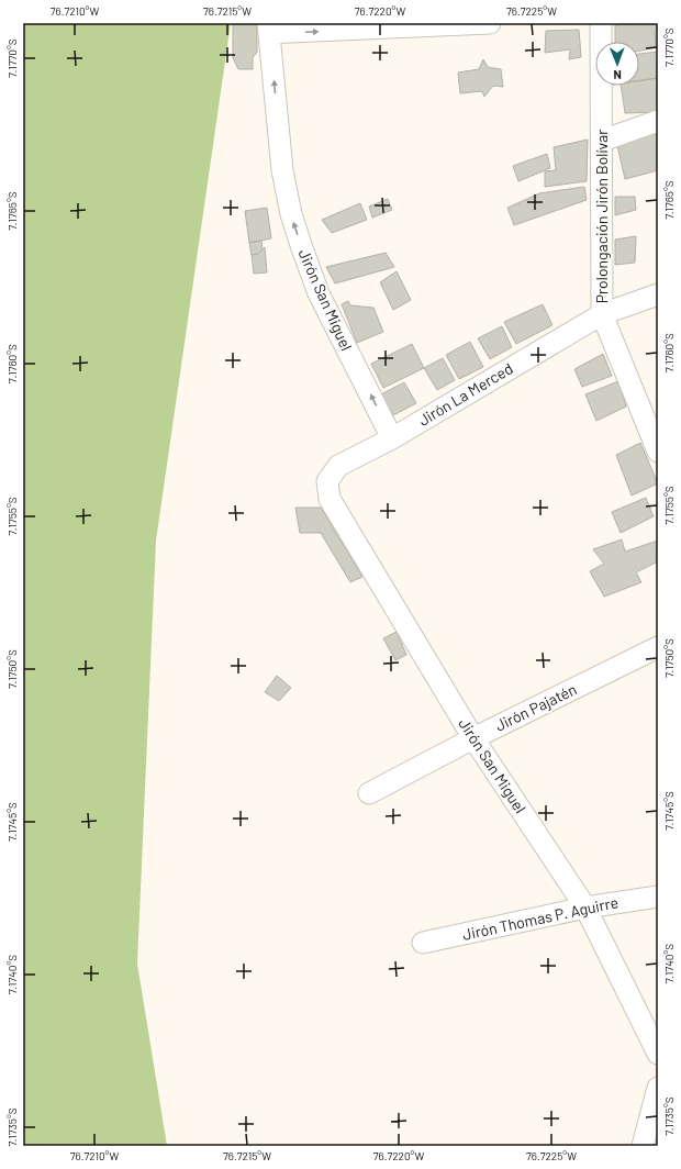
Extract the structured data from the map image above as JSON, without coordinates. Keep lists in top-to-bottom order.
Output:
{
  "streets": {
    "street": [
      "Prolongación Jirón Bolívar",
      "Jirón San Miguel",
      "Jirón La Merced",
      "Jirón Pajatén",
      "Jirón Thomas P. Aguirre"
    ]
  },
  "crossings": [
    ["Prolongación Jirón Bolívar", "Jirón La Merced"],
    ["Jirón San Miguel", "Jirón La Merced"],
    ["Jirón San Miguel", "Jirón Pajatén"],
    ["Jirón San Miguel", "Jirón Thomas P. Aguirre"]
  ],
  "one_way": ["Jirón San Miguel"],
  "north": "bottom",
  "coordinates": [
    "76.7210°W",
    "76.7215°W",
    "76.7220°W",
    "76.7225°W",
    "7.1770°S",
    "7.1765°S",
    "7.1760°S",
    "7.1755°S",
    "7.1750°S",
    "7.1745°S",
    "7.1740°S",
    "7.1735°S"
  ]
}
